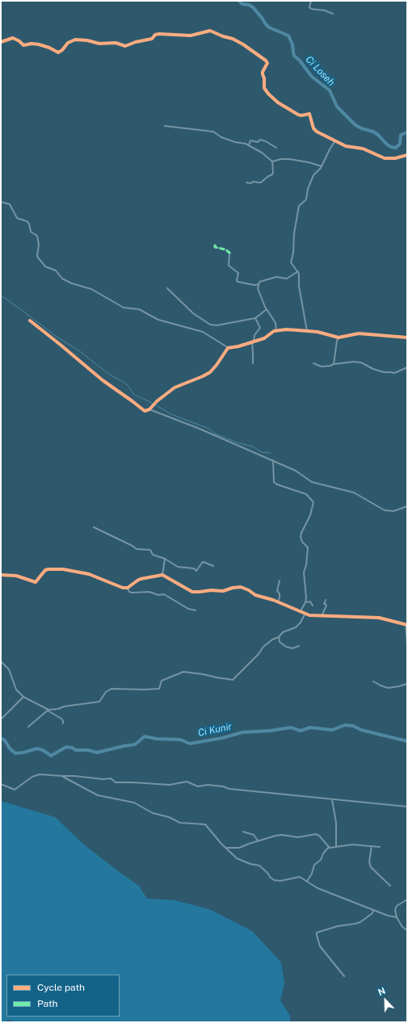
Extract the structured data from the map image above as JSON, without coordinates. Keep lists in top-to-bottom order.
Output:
{
  "water": ["Ci Loseh", "Ci Kunir"],
  "legend": ["Cycle path", "Path"],
  "north": "top left"
}
